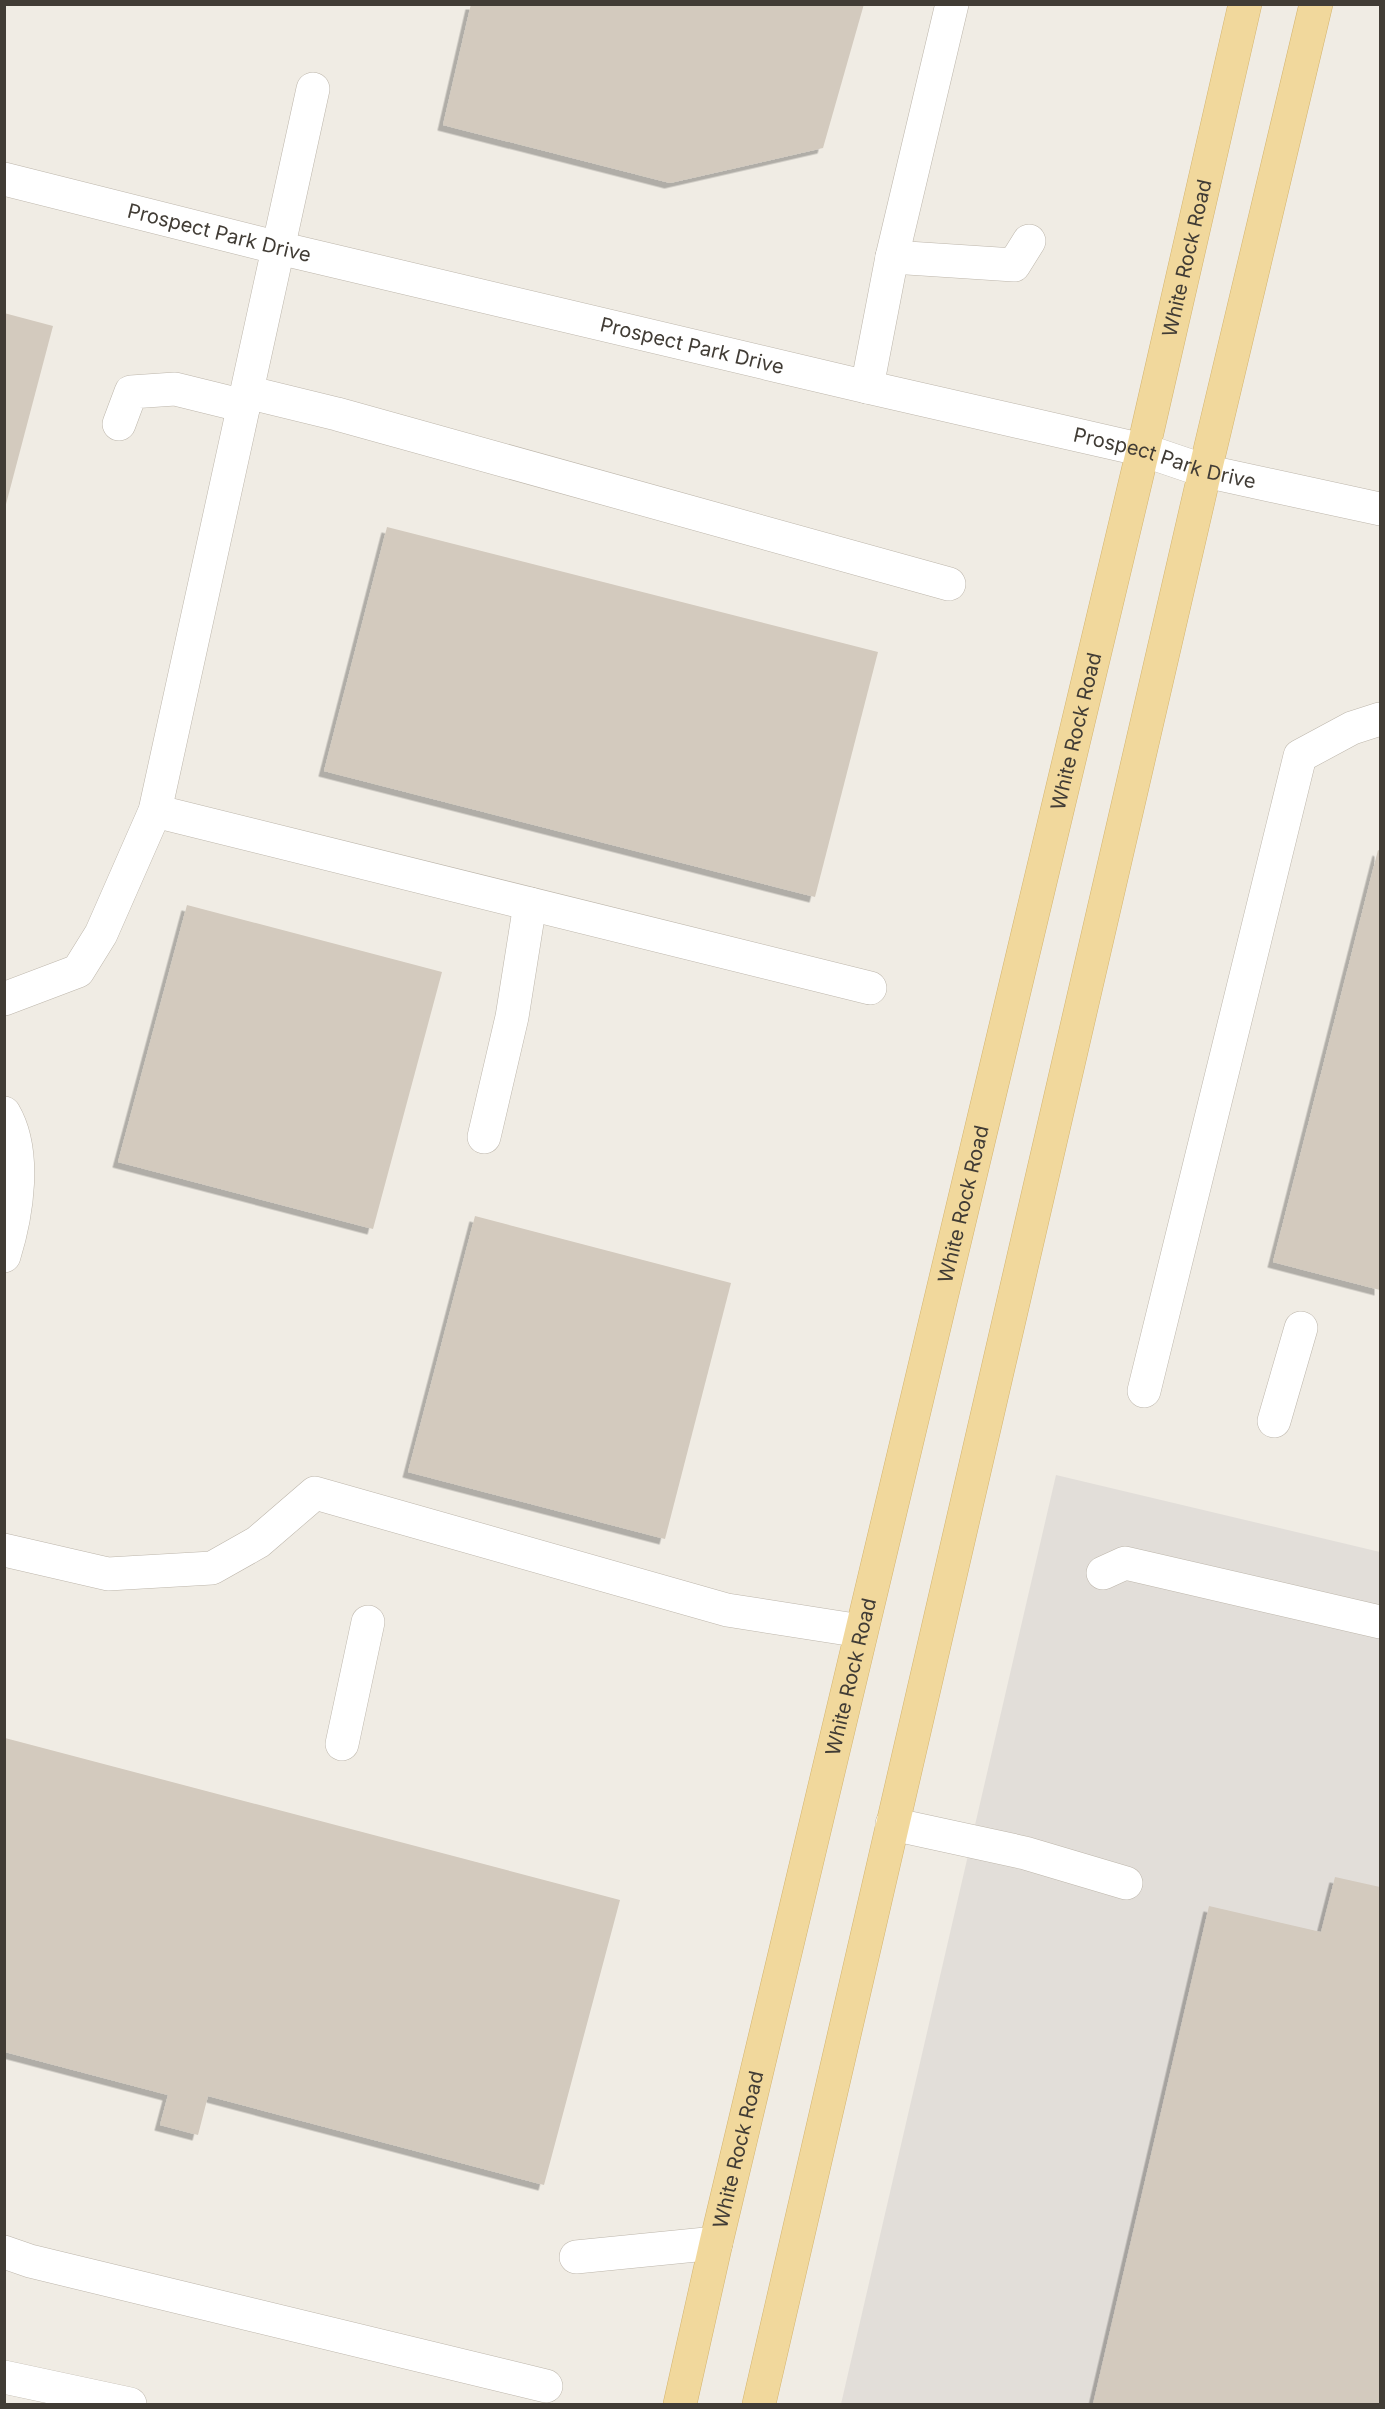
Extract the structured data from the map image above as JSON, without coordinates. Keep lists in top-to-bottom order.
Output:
{
  "streets": {
    "main road": ["White Rock Road"],
    "street": ["Prospect Park Drive"]
  },
  "crossings": [
    ["Prospect Park Drive", "White Rock Road"]
  ]
}
